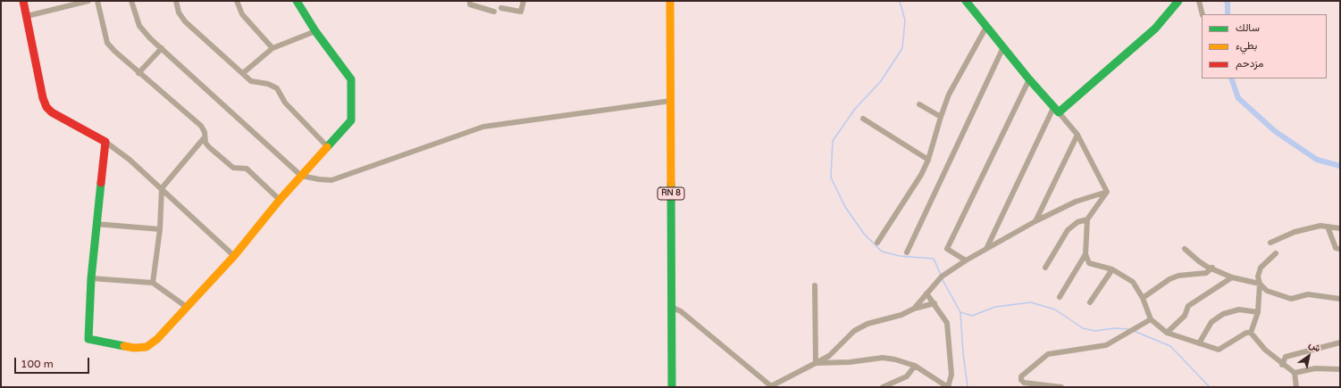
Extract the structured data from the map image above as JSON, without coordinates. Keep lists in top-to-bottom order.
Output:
{
  "streets": {
    "street": ["RN 8"]
  },
  "legend": ["سالك", "بطيء", "مزدحم"],
  "scale_bar": "100 m",
  "north": "top right"
}
